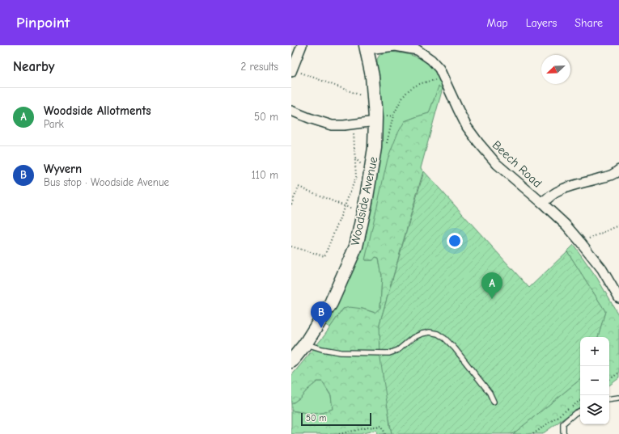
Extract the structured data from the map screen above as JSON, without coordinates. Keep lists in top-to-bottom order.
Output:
{
  "streets": {
    "street": ["Beech Road", "Woodside Avenue"]
  },
  "crossings": [
    ["Beech Road", "Woodside Avenue"]
  ],
  "scale_bar": "50 m",
  "north": "bottom left",
  "page": {
    "header": "Pinpoint",
    "nav": ["Map", "Layers", "Share"],
    "heading": ["Nearby", "2 results"],
    "list": [
      {
        "mark": "A",
        "name": "Woodside Allotments",
        "note": "Park",
        "value": "50 m"
      },
      {
        "mark": "B",
        "name": "Wyvern",
        "note": "Bus stop · Woodside Avenue",
        "value": "110 m"
      }
    ],
    "pins": ["A", "B"],
    "map_buttons": ["+", "−"],
    "scale": "50 m"
  }
}
